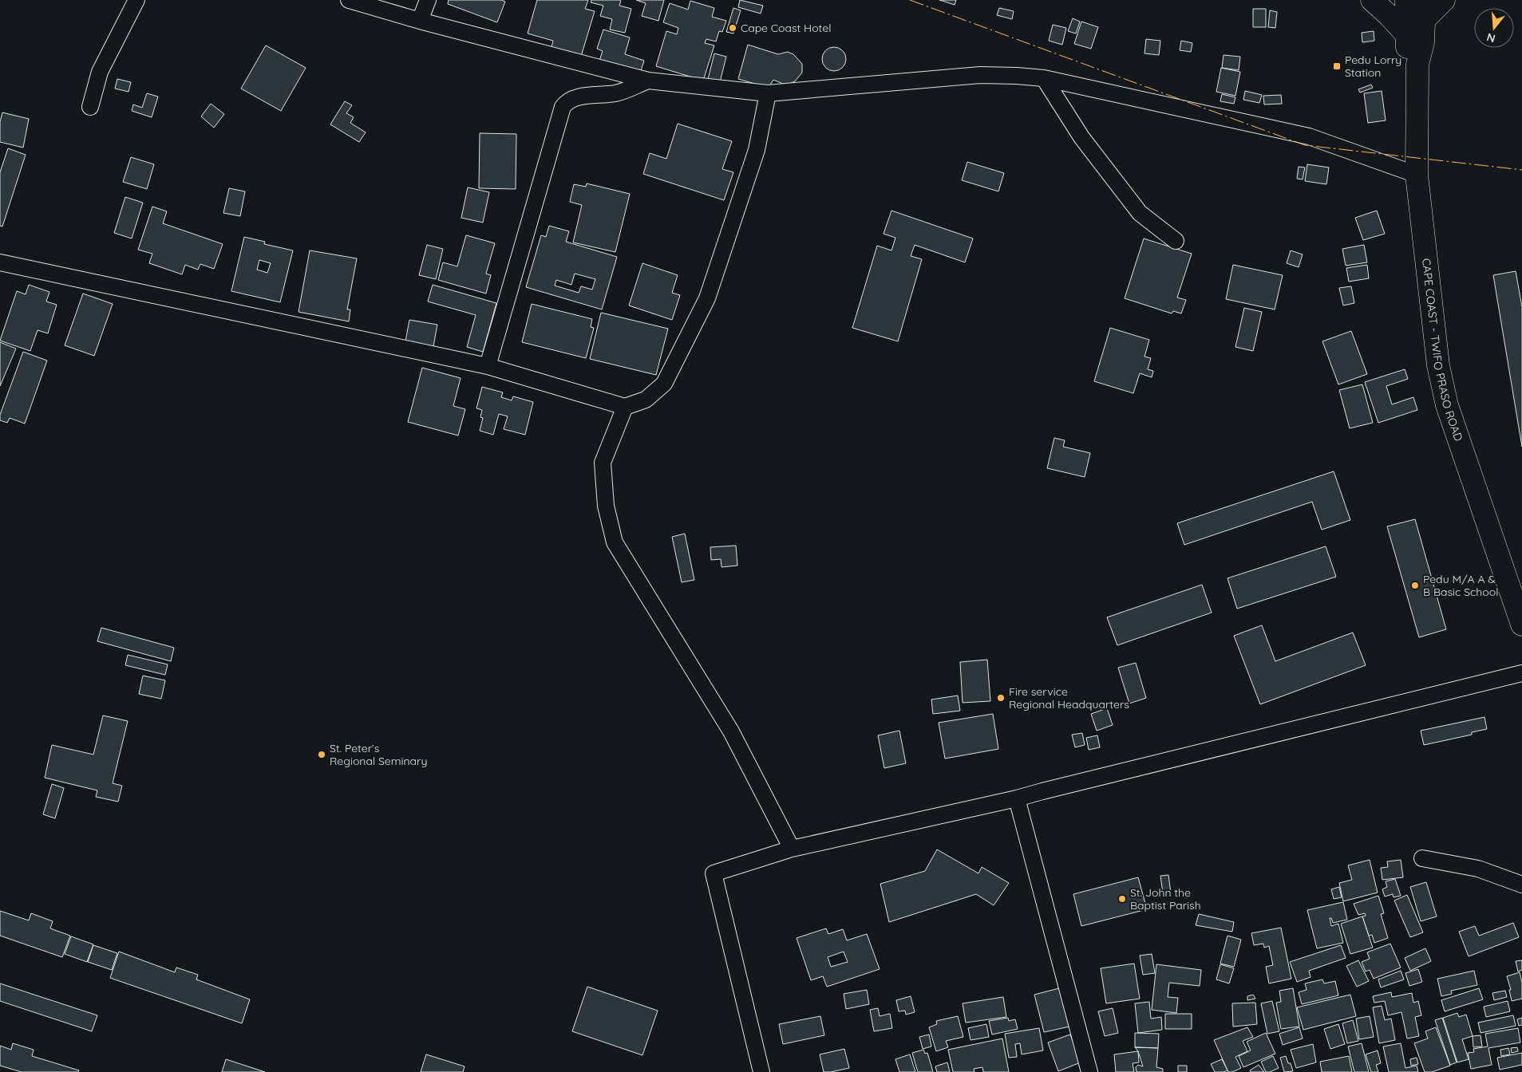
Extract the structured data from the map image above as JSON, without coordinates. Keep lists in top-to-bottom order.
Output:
{
  "streets": {
    "main road": ["CAPE COAST - TWIFO PRASO ROAD"]
  },
  "places": {
    "other": [
      "Cape Coast Hotel",
      "Pedu M/A A & B Basic School",
      "Fire service Regional Headquarters",
      "St. Peter’s Regional Seminary",
      "St. John the Baptist Parish"
    ],
    "transit": ["Pedu Lorry Station"]
  },
  "north": "bottom"
}
